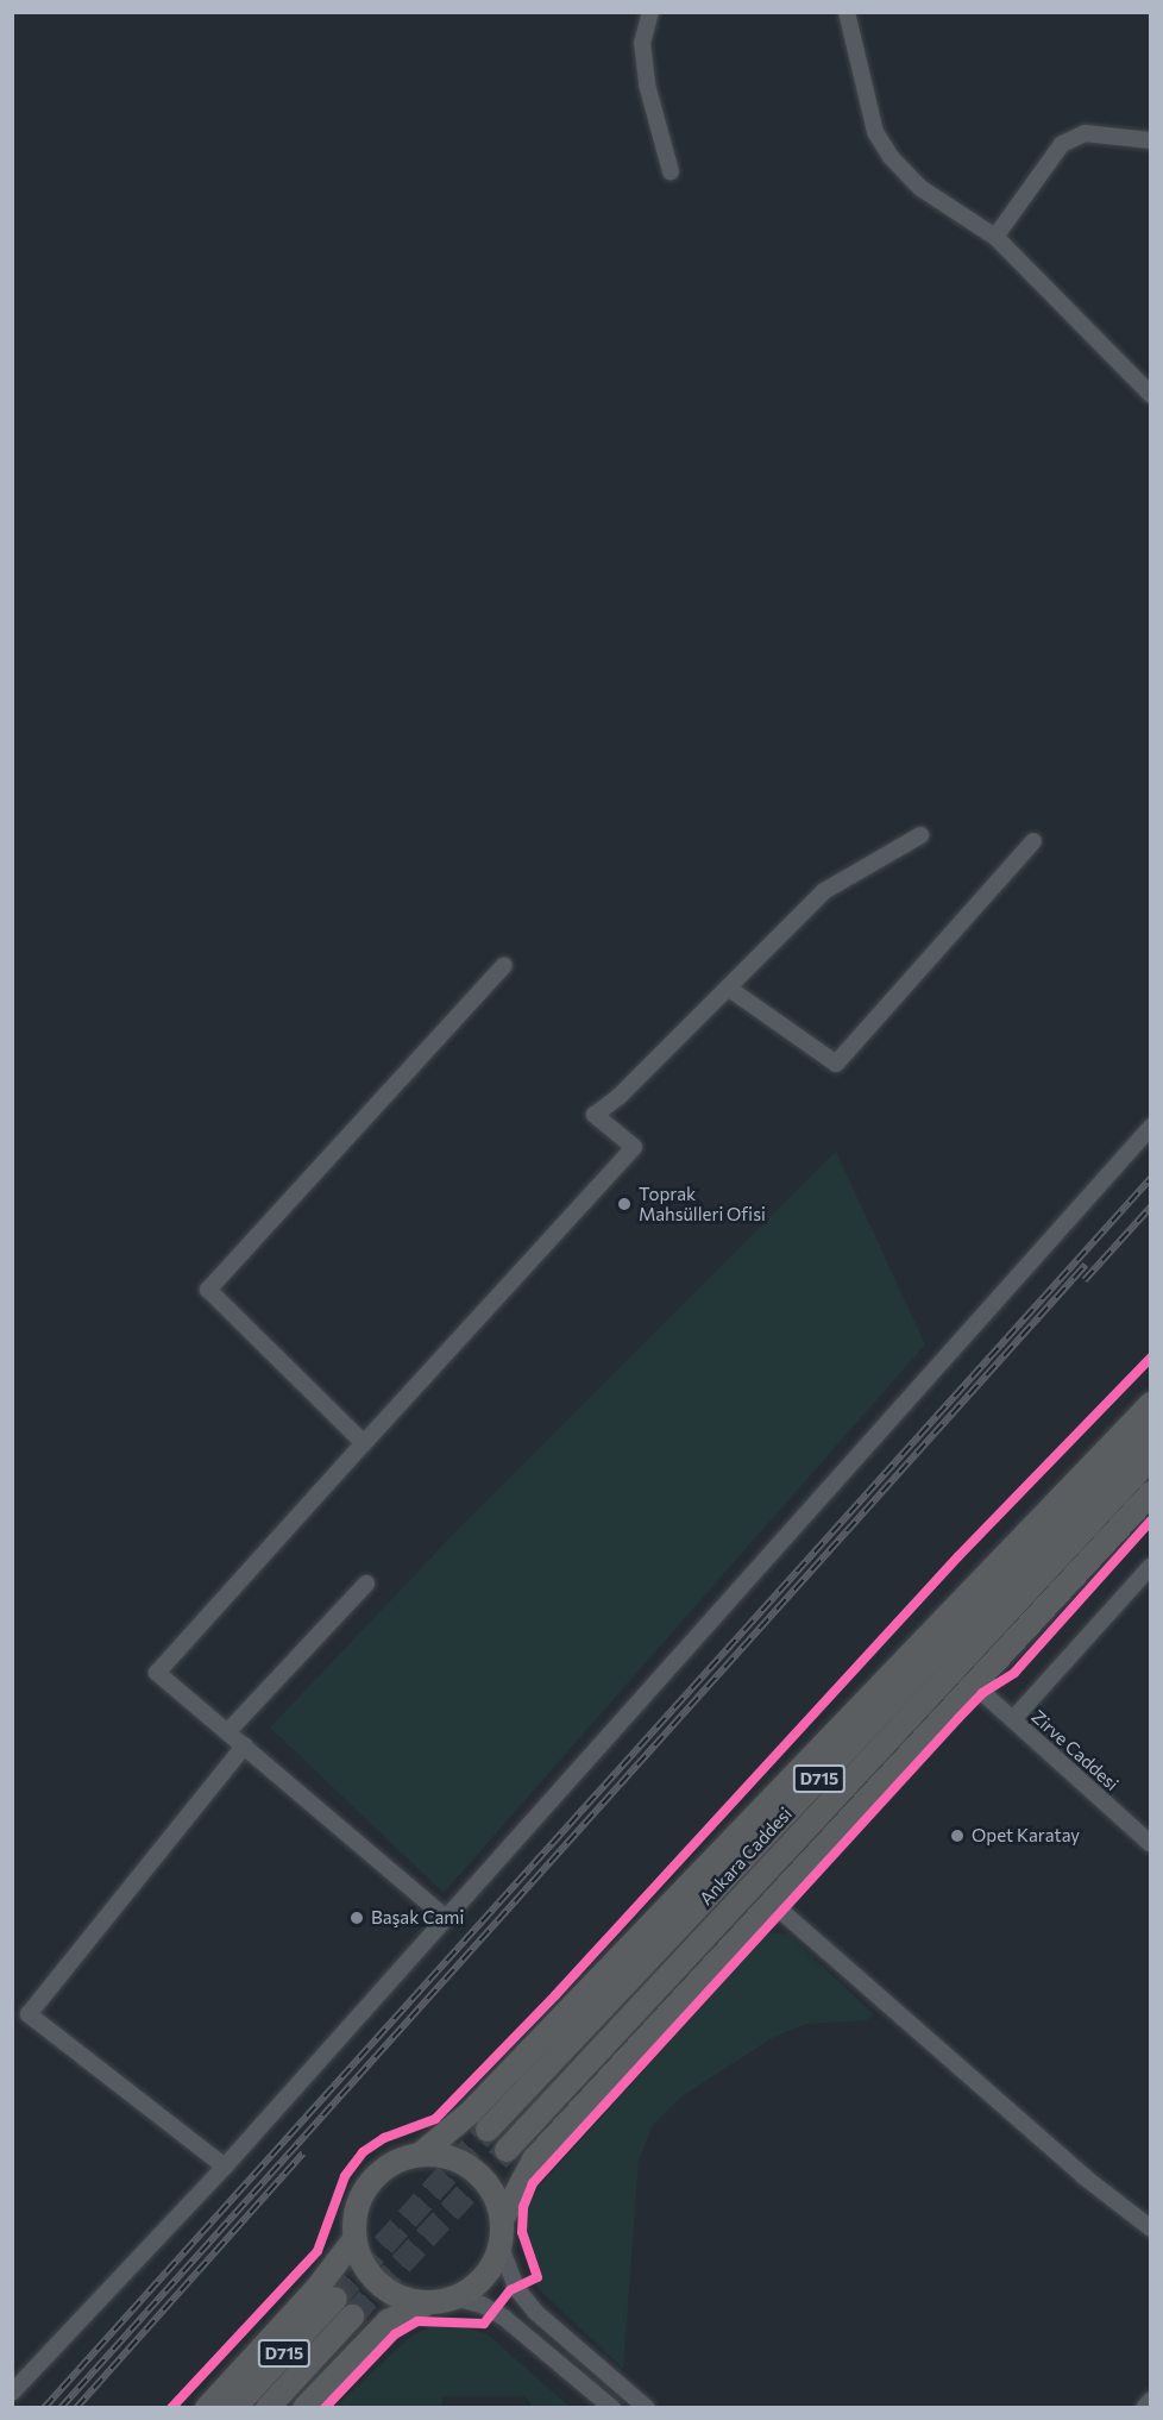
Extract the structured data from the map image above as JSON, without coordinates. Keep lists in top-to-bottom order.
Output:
{
  "streets": {
    "highway": ["D715", "Ankara Caddesi"],
    "street": ["Zirve Caddesi"]
  },
  "crossings": [
    ["Zirve Caddesi", "D715"]
  ],
  "places": ["Toprak Mahsülleri Ofisi", "Opet Karatay", "Başak Cami"]
}
